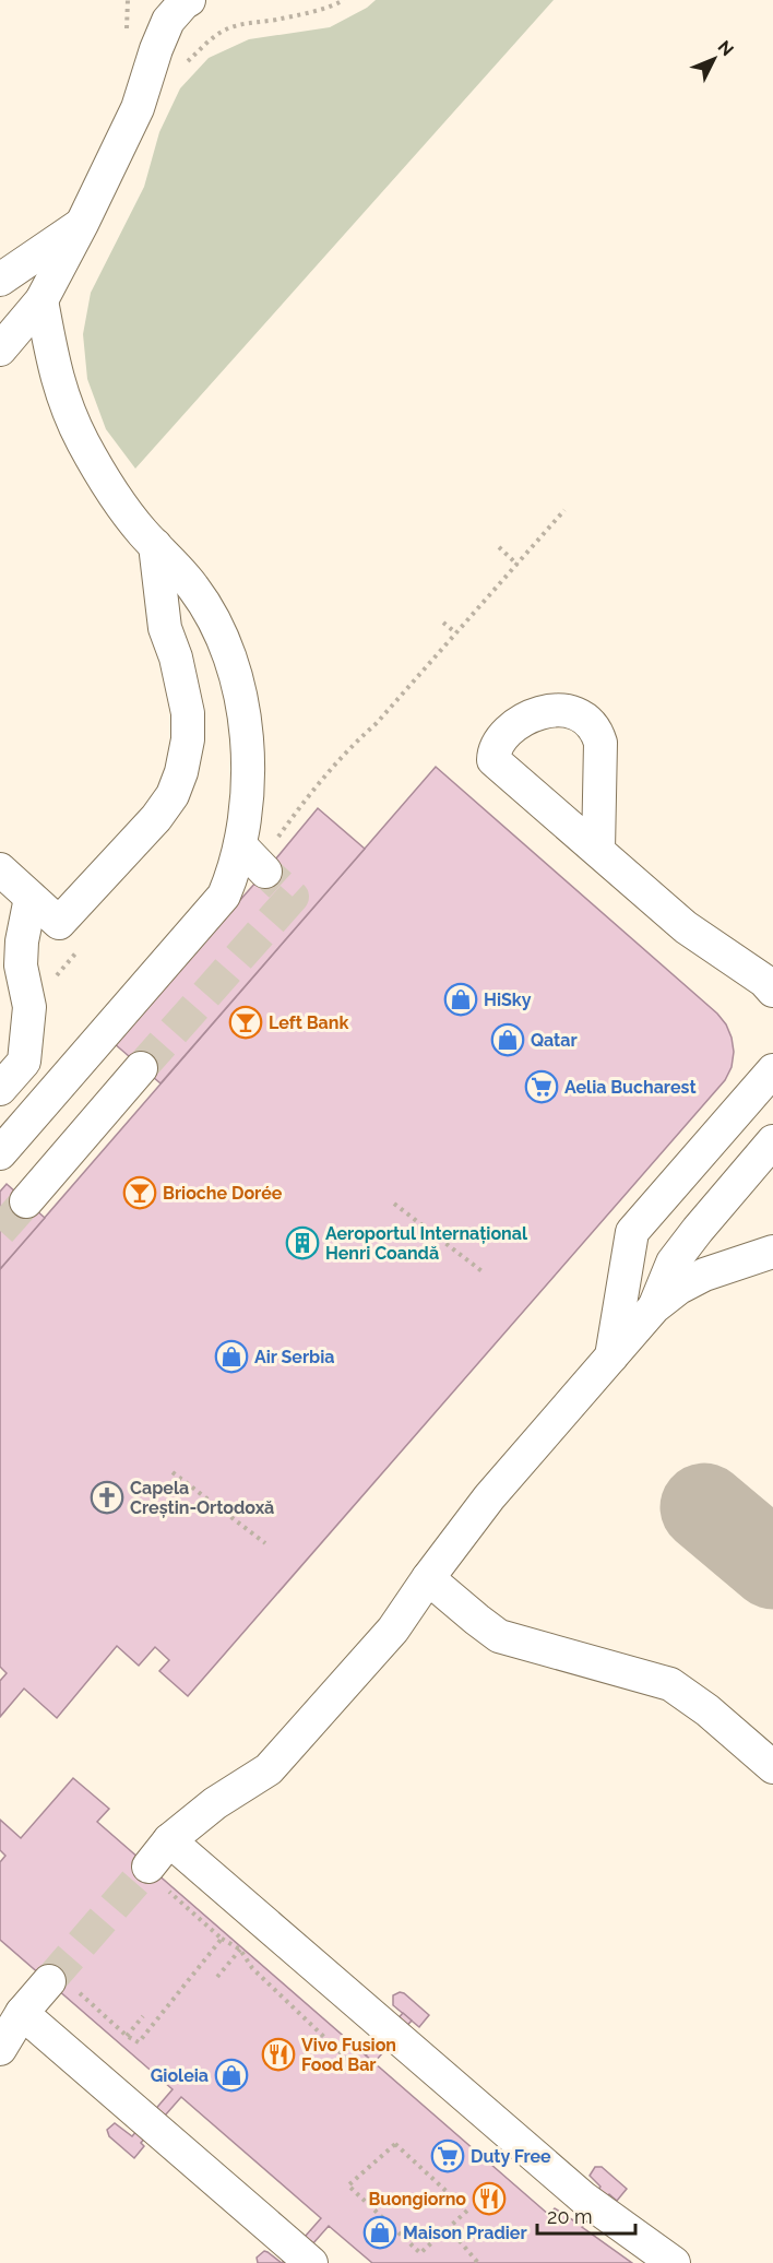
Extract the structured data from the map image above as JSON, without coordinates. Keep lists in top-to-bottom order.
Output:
{
  "places": {
    "shop": [
      "HiSky",
      "Qatar",
      "Air Serbia",
      "Gioleia",
      "Maison Pradier"
    ],
    "bar": ["Left Bank", "Brioche Dorée"],
    "supermarket": ["Aelia Bucharest", "Duty Free"],
    "building": ["Aeroportul Internațional Henri Coandă"],
    "church": ["Capela Creștin-Ortodoxă"],
    "restaurant": ["Vivo Fusion Food Bar", "Buongiorno"]
  },
  "scale_bar": "20 m",
  "north": "top right"
}
